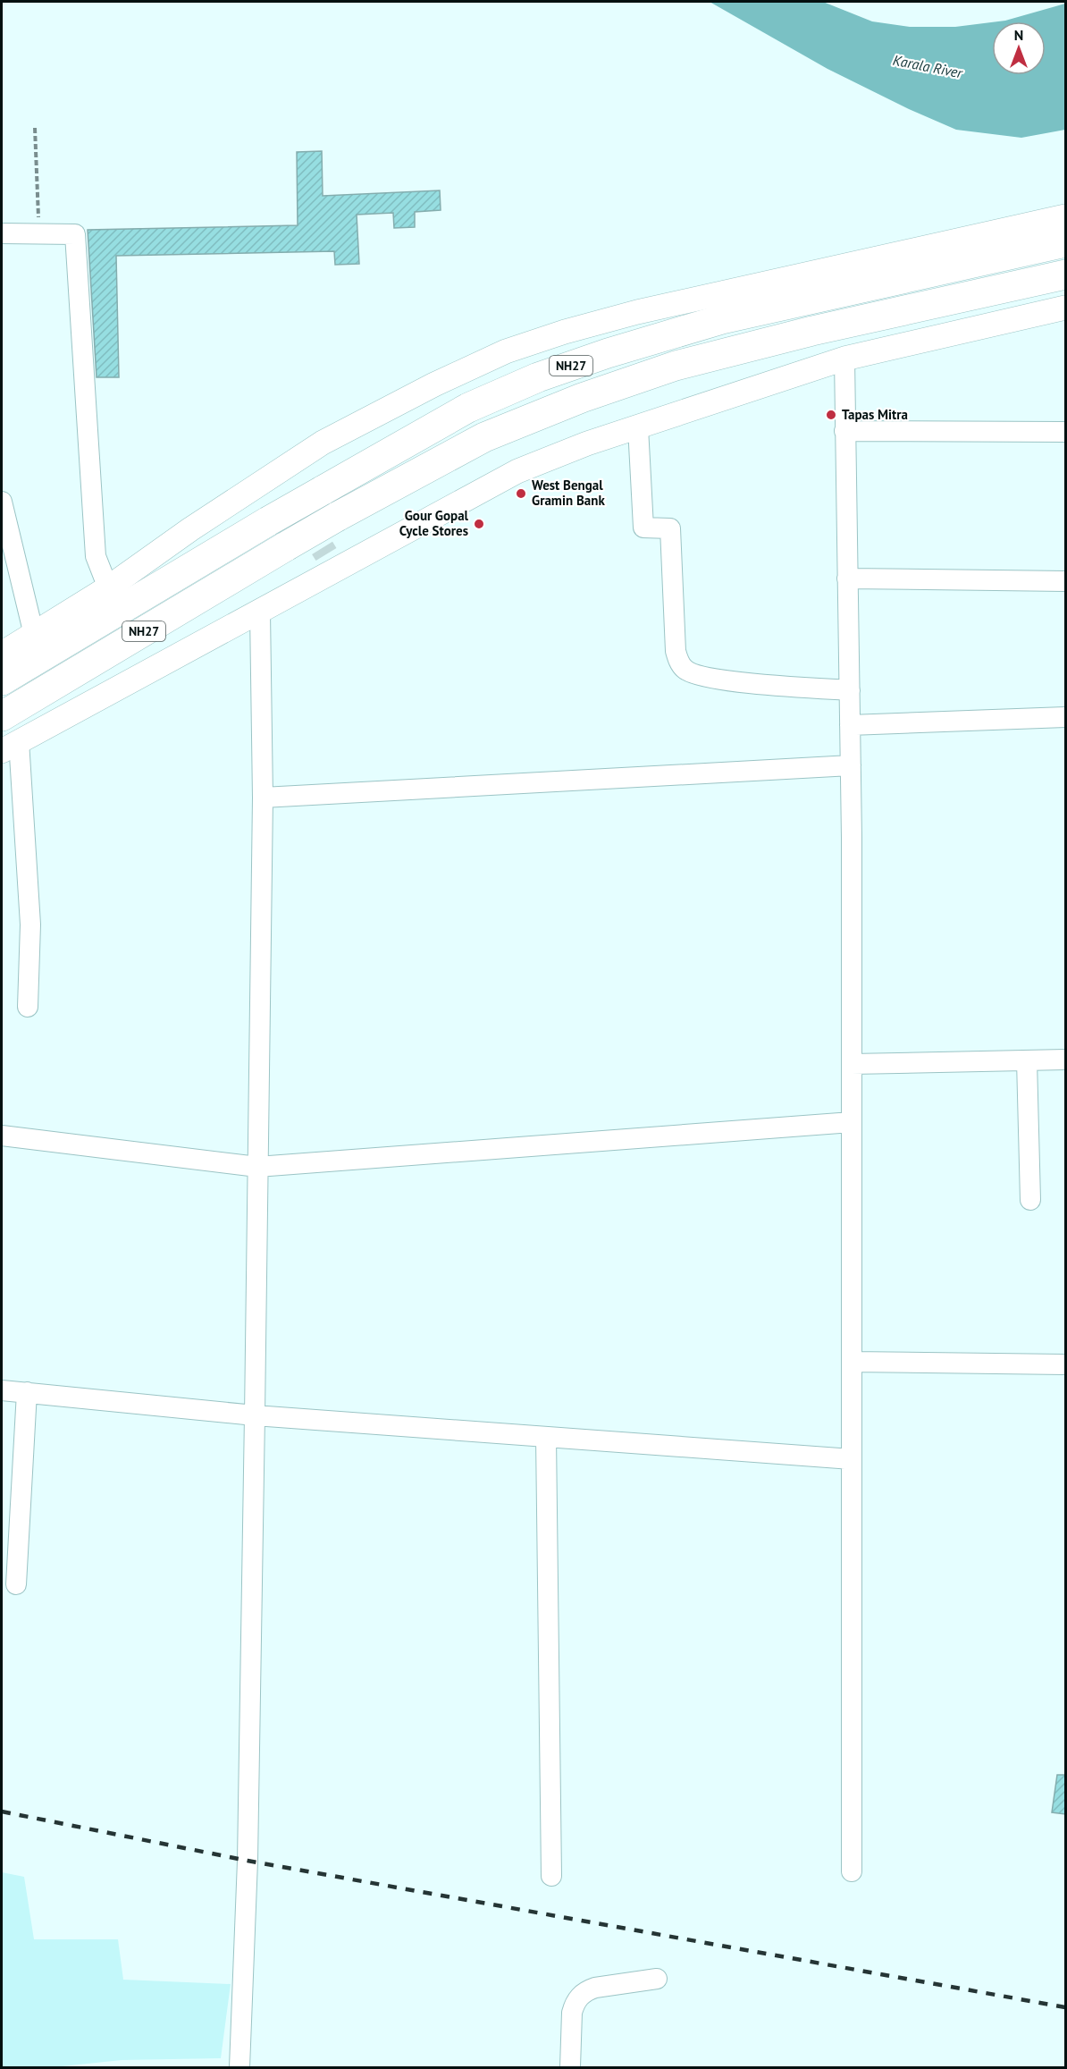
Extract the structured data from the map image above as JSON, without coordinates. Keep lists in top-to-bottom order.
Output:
{
  "streets": {
    "highway": ["NH27"]
  },
  "water": ["Karala River"],
  "places": ["Tapas Mitra", "West Bengal Gramin Bank", "Gour Gopal Cycle Stores"],
  "north": "top"
}
